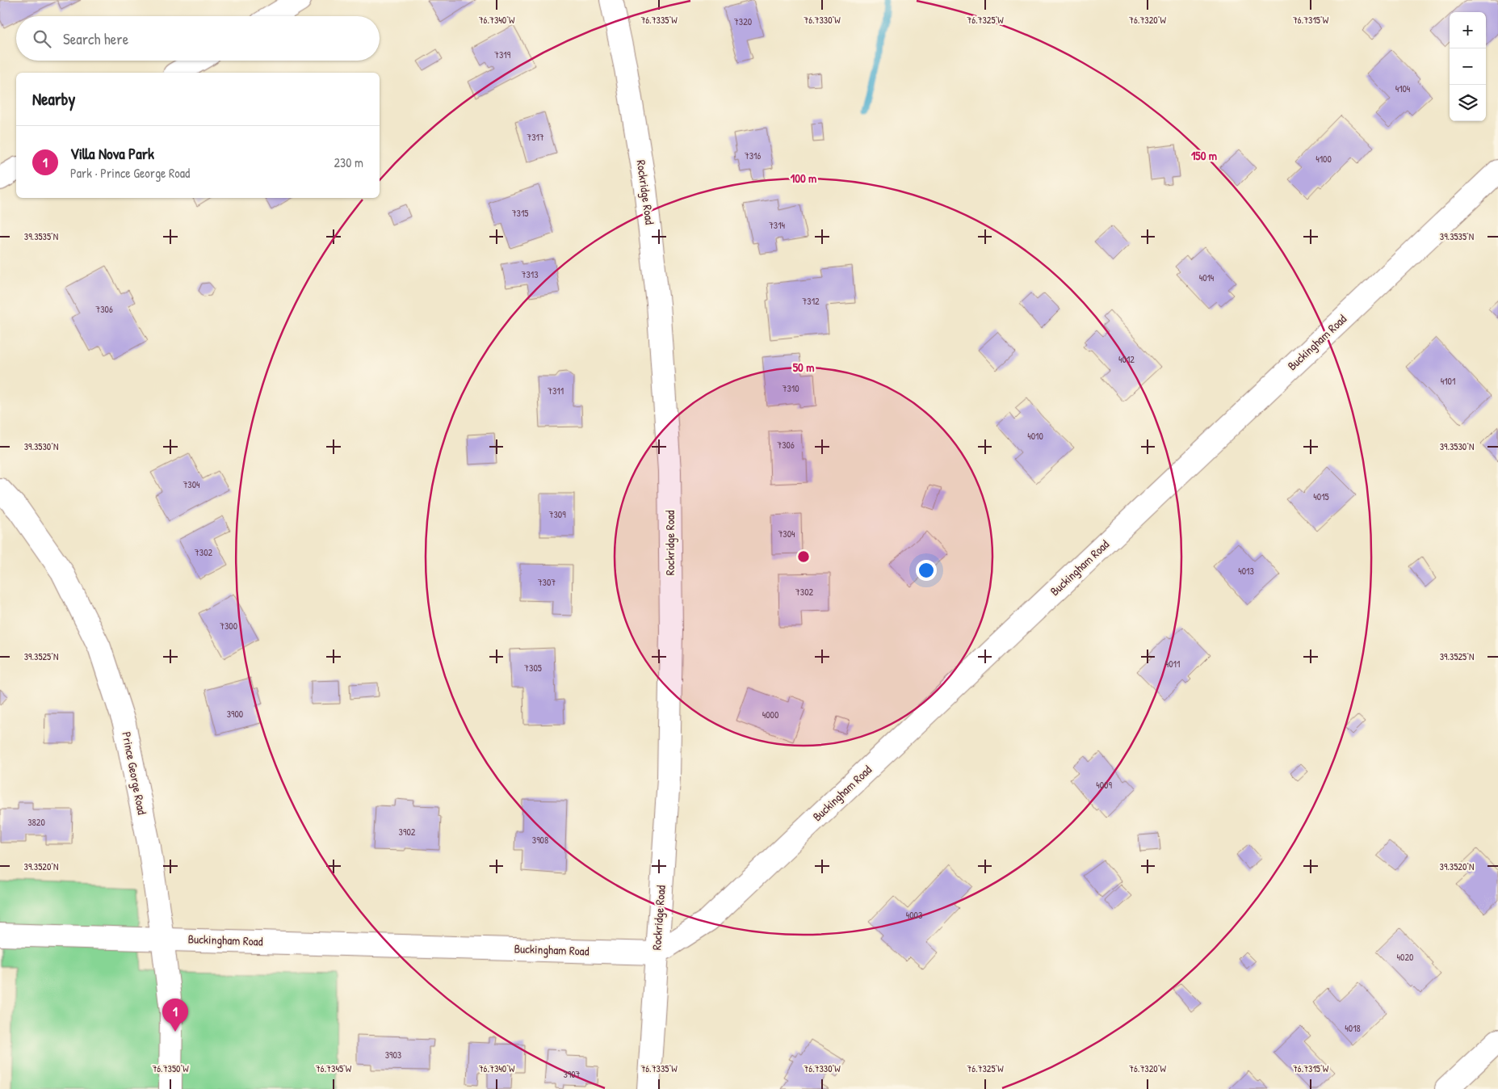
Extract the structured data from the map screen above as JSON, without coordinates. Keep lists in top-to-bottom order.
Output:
{
  "streets": {
    "street": ["Rockridge Road", "Buckingham Road", "Prince George Road"]
  },
  "crossings": [
    ["Rockridge Road", "Buckingham Road"],
    ["Buckingham Road", "Prince George Road"]
  ],
  "house_numbers": [
    "7320",
    "7319",
    "4104",
    "7317",
    "7316",
    "4100",
    "7315",
    "7314",
    "7313",
    "4014",
    "7312",
    "7306",
    "4012",
    "4101",
    "7310",
    "7311",
    "4010",
    "7306",
    "7304",
    "4015",
    "7309",
    "7304",
    "7302",
    "4013",
    "7307",
    "7302",
    "7300",
    "4011",
    "7305",
    "3900",
    "4000",
    "4009",
    "3820",
    "3902",
    "3908",
    "4003",
    "4020",
    "4018",
    "3903",
    "3907"
  ],
  "page": {
    "map_buttons": ["+", "−"],
    "search": "Search here",
    "heading": "Nearby",
    "list": [
      {
        "mark": "1",
        "name": "Villa Nova Park",
        "note": "Park · Prince George Road",
        "value": "230 m"
      }
    ],
    "pins": "1"
  },
  "coordinates": [
    "76.7340°W",
    "76.7335°W",
    "76.7330°W",
    "76.7325°W",
    "76.7320°W",
    "76.7315°W",
    "39.3535°N",
    "39.3530°N",
    "39.3525°N",
    "39.3520°N",
    "76.7350°W",
    "76.7345°W"
  ],
  "rings": ["150 m", "100 m", "50 m"]
}
